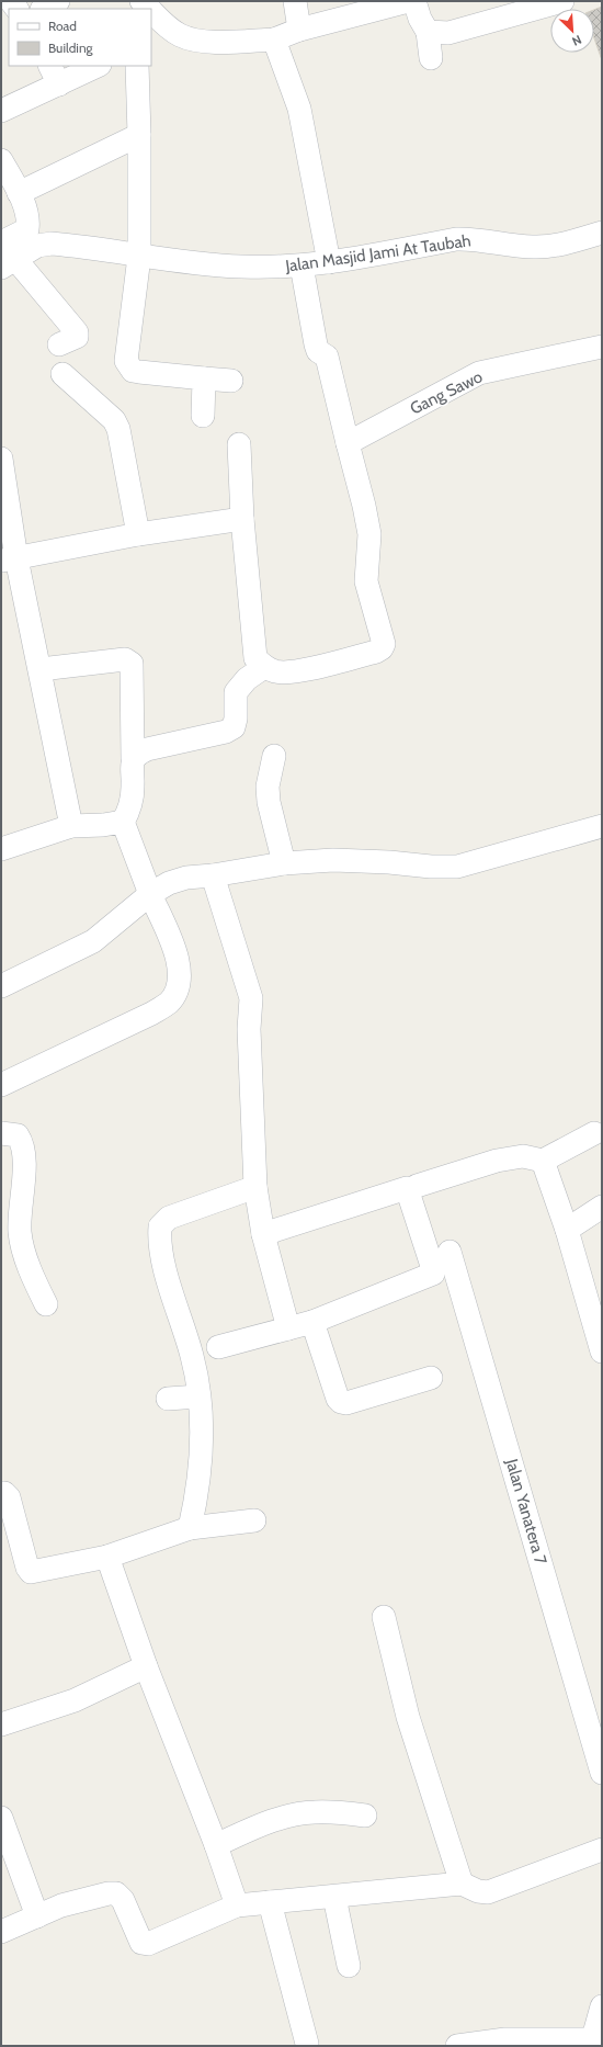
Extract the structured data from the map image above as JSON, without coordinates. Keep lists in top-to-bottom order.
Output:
{
  "streets": {
    "street": ["Jalan Masjid Jami At Taubah", "Gang Sawo", "Jalan Yanatera 7"]
  },
  "legend": ["Road", "Building"],
  "north": "bottom right"
}
